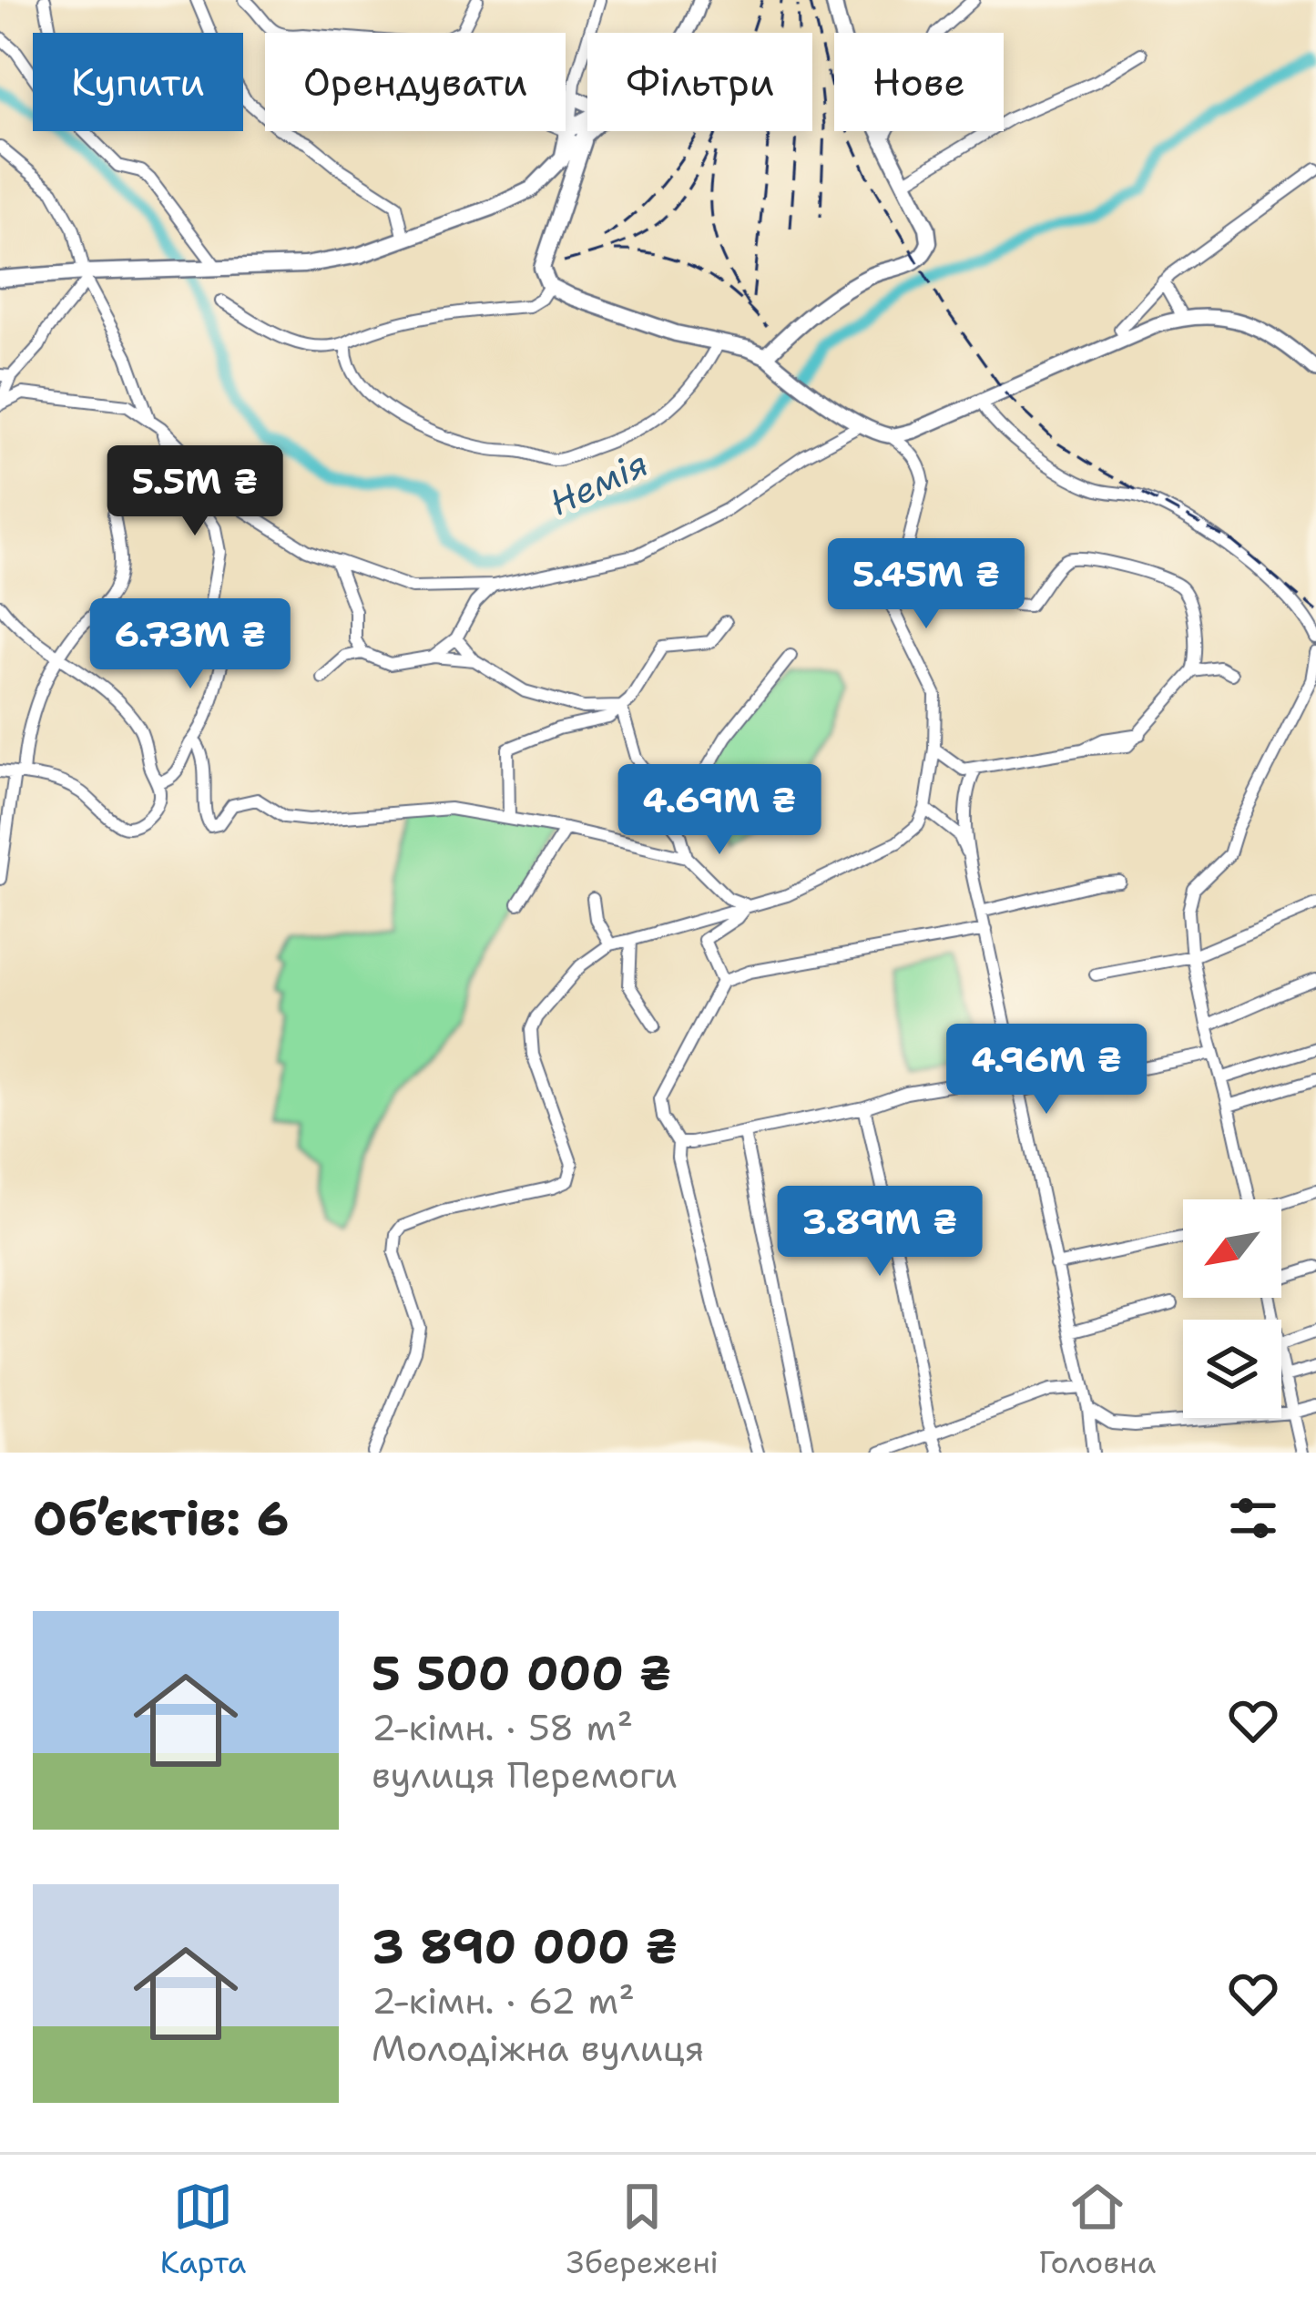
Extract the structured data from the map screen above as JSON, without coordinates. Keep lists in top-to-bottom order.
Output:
{
  "water": ["Немія"],
  "north": "bottom left",
  "page": {
    "chip": [
      "Купити",
      "Орендувати",
      "Фільтри",
      "Нове"
    ],
    "price": [
      "5.5M ₴",
      "5.45M ₴",
      "6.73M ₴",
      "4.69M ₴",
      "4.96M ₴",
      "3.89M ₴"
    ],
    "heading": "Об’єктів: 6",
    "list": [
      {
        "name": "5 500 000 ₴",
        "note": "2-кімн. · 58 m² · вулиця Перемоги"
      },
      {
        "name": "3 890 000 ₴",
        "note": "2-кімн. · 62 m² · Молодіжна вулиця"
      }
    ],
    "tabs": ["Карта", "Збережені", "Головна"]
  }
}
